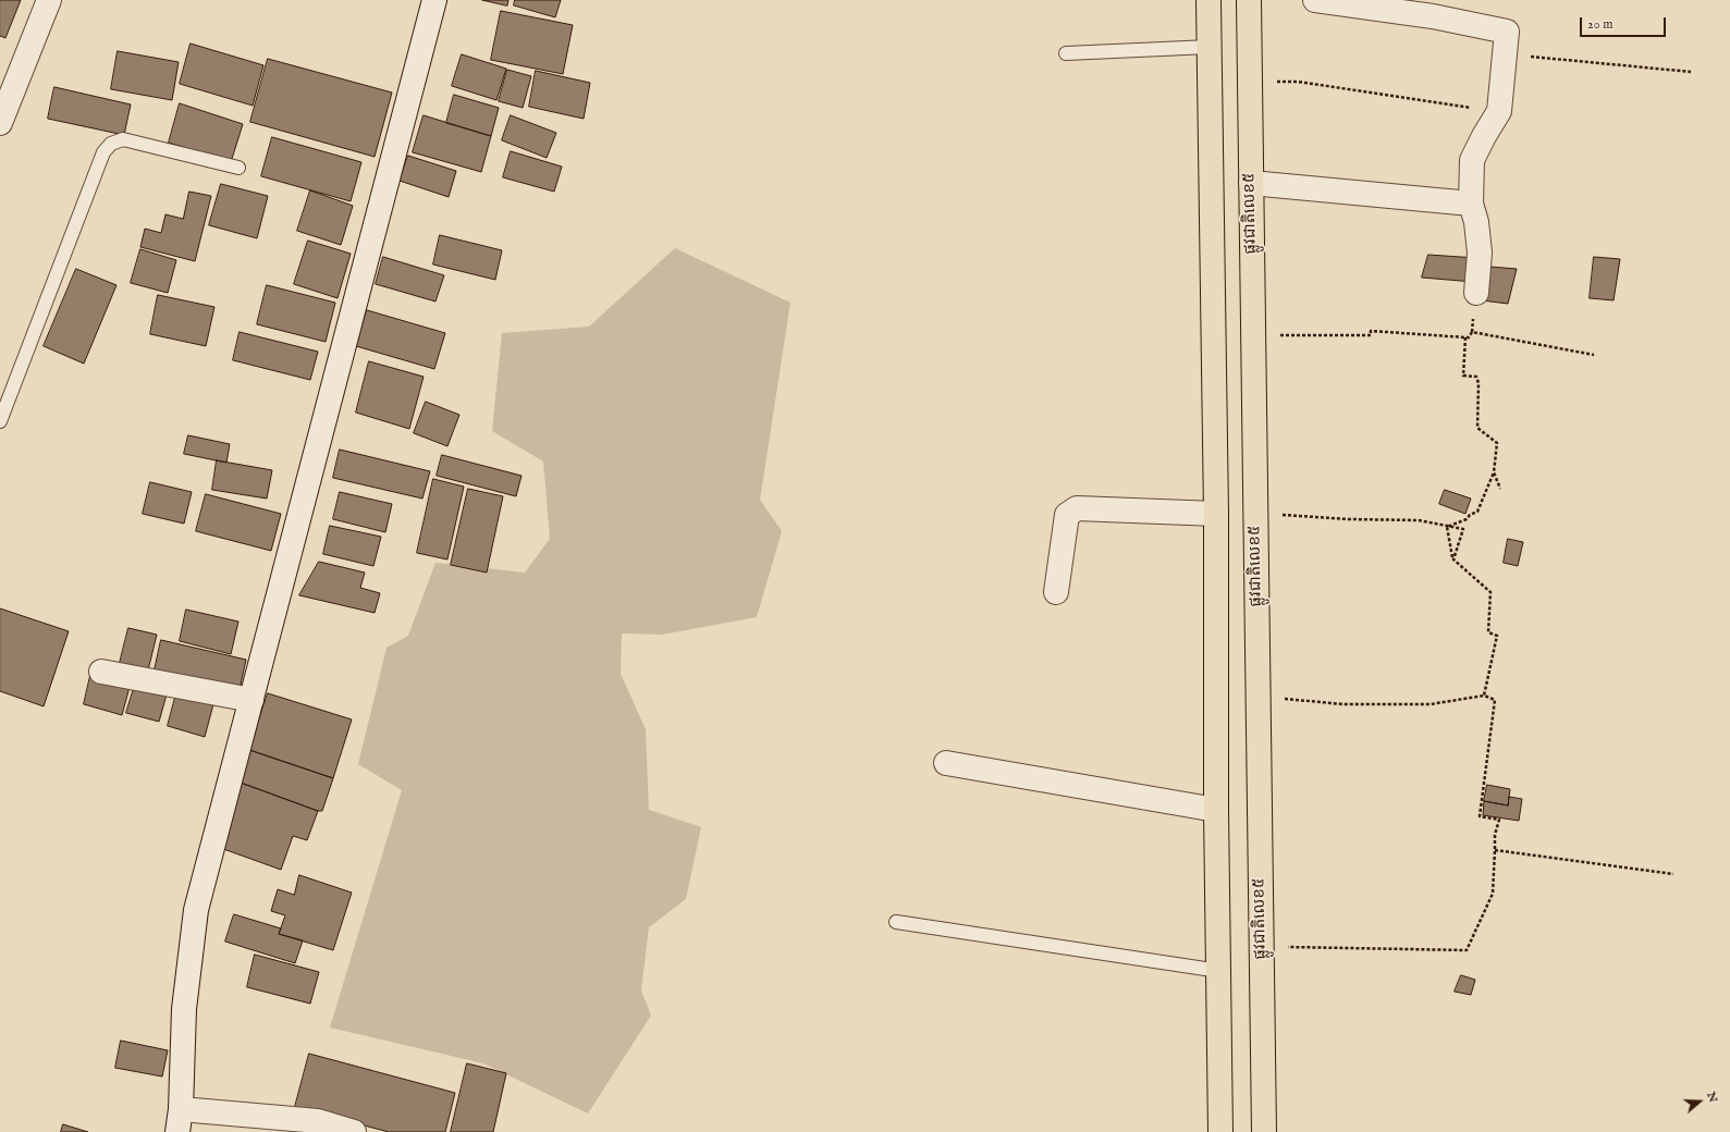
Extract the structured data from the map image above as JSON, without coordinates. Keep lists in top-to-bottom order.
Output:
{
  "streets": {
    "highway": ["ផ្លូវជាតិលេខ៥"]
  },
  "scale_bar": "20 m",
  "north": "right"
}
